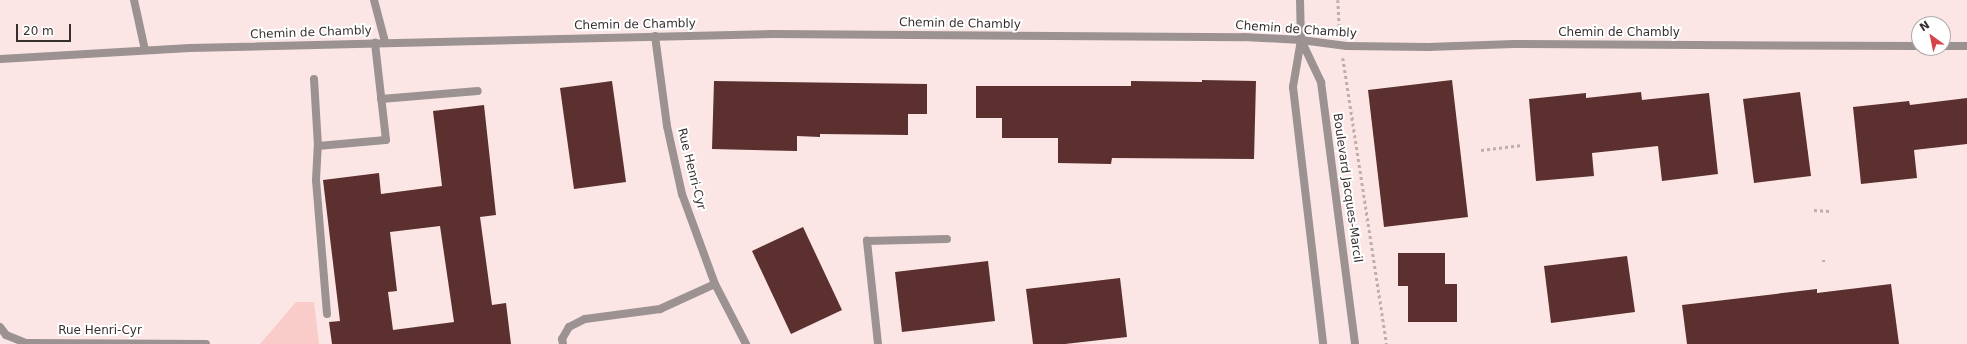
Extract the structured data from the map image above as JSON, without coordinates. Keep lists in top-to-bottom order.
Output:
{
  "streets": {
    "street": ["Chemin de Chambly", "Rue Henri-Cyr", "Boulevard Jacques-Marcil"]
  },
  "crossings": [
    ["Chemin de Chambly", "Rue Henri-Cyr"],
    ["Chemin de Chambly", "Boulevard Jacques-Marcil"]
  ],
  "scale_bar": "20 m",
  "north": "top left"
}
